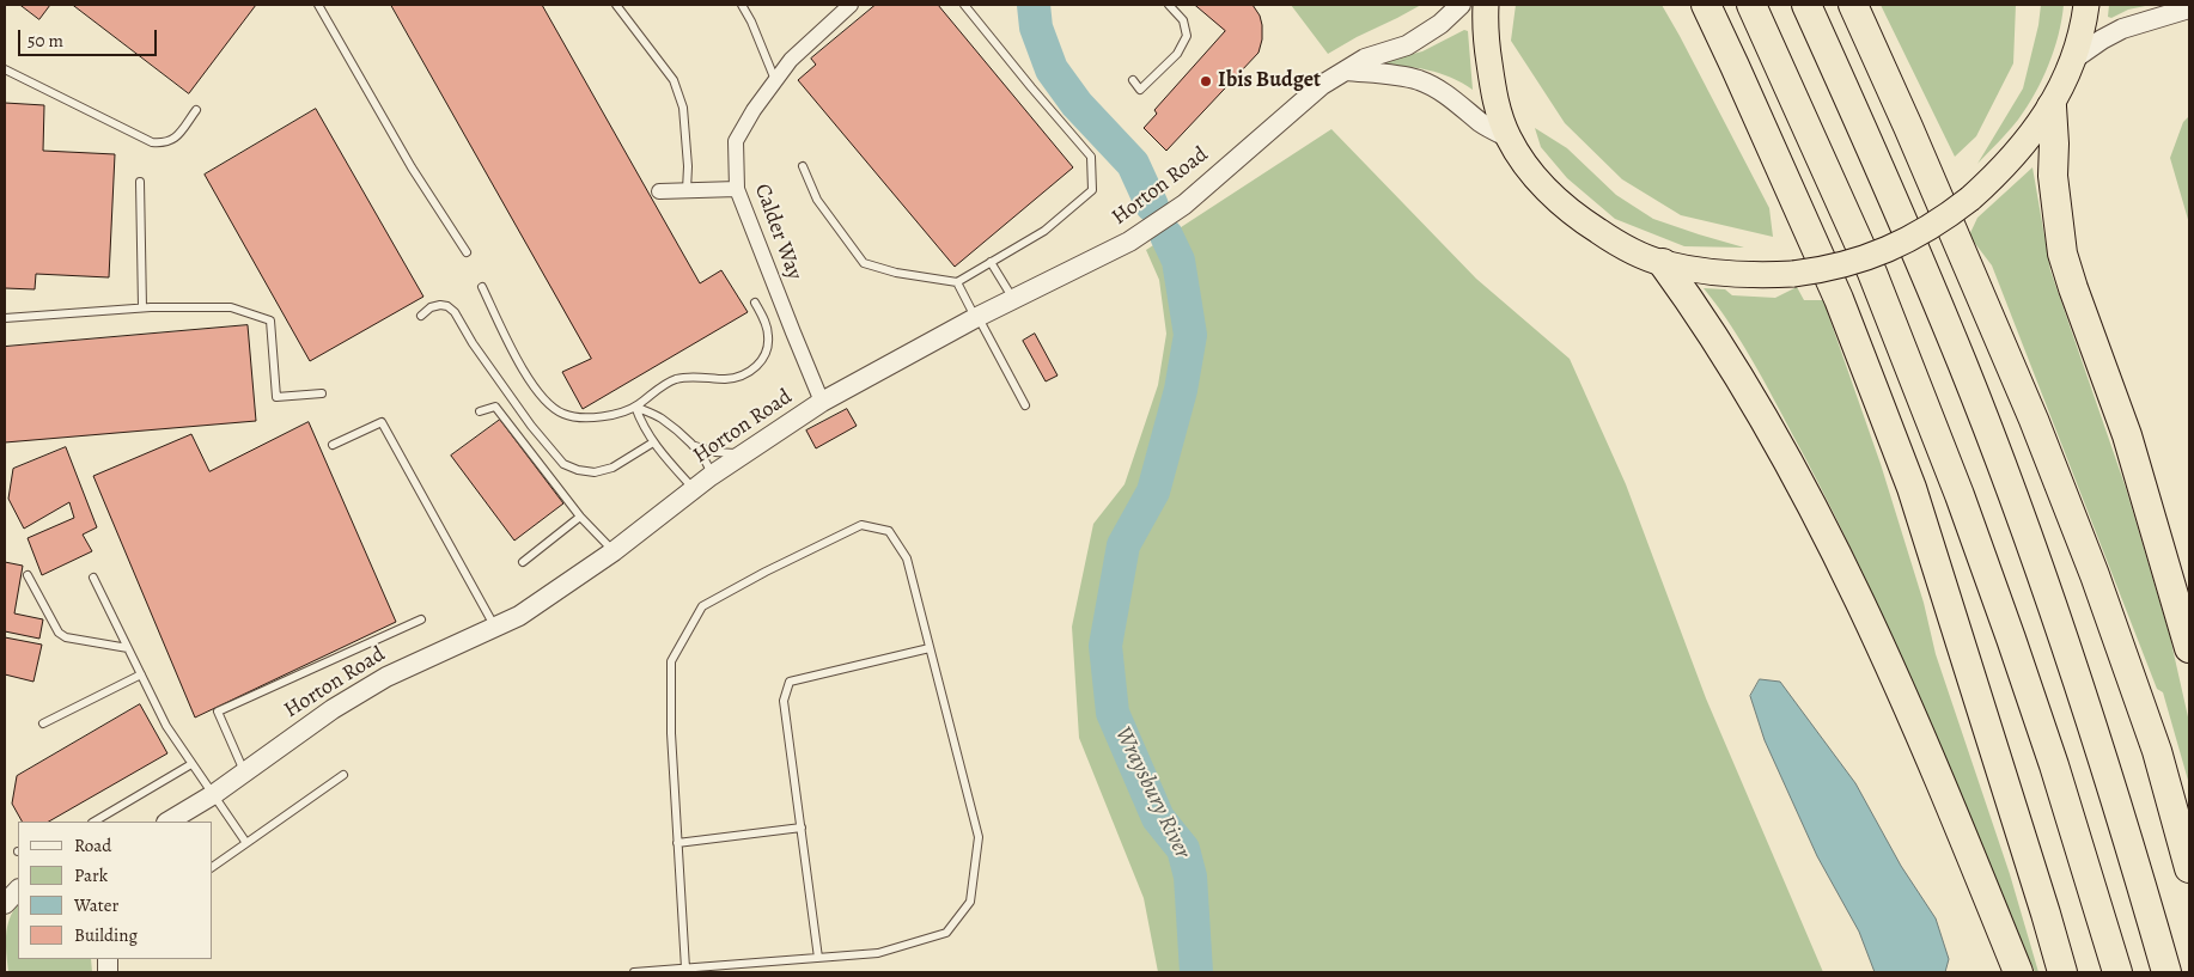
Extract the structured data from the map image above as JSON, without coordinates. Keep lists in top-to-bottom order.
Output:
{
  "streets": {
    "street": ["Horton Road", "Calder Way"]
  },
  "crossings": [
    ["Horton Road", "Calder Way"]
  ],
  "water": ["Wraysbury River"],
  "places": ["Ibis Budget"],
  "legend": [
    "Road",
    "Park",
    "Water",
    "Building"
  ],
  "scale_bar": "50 m"
}
